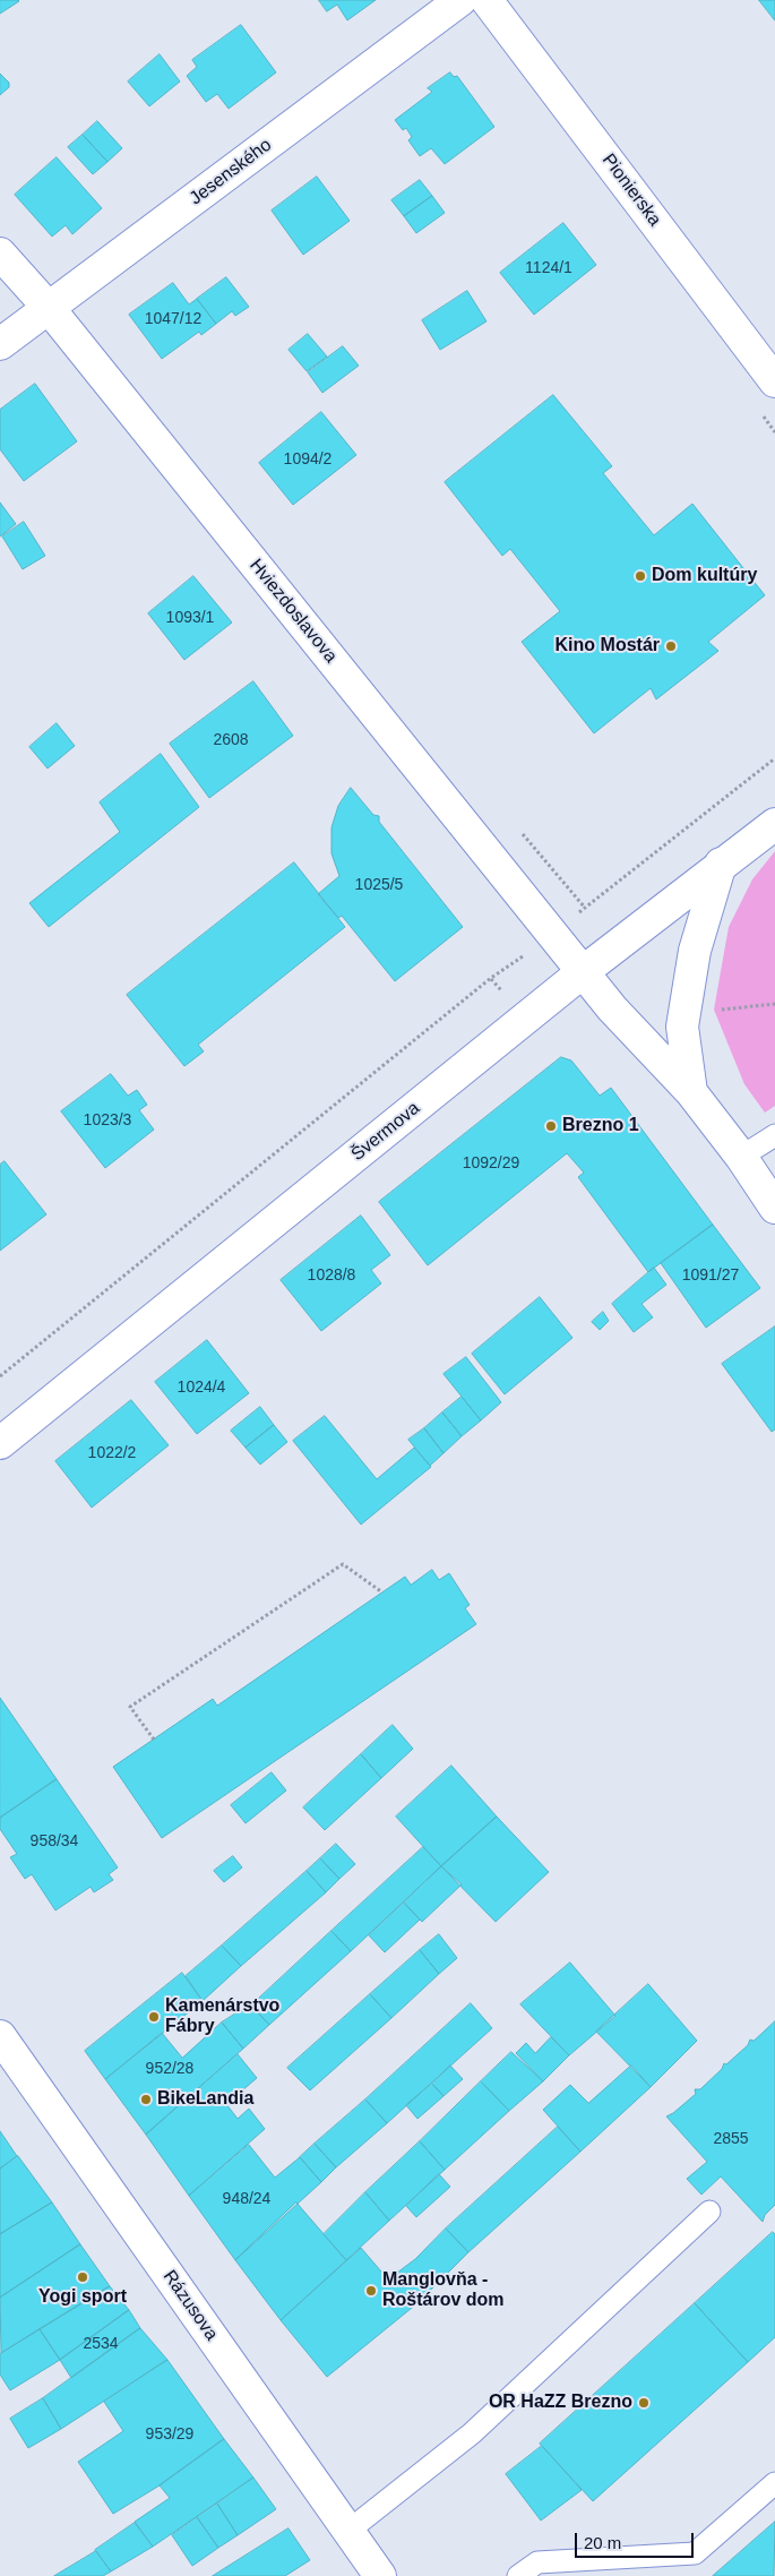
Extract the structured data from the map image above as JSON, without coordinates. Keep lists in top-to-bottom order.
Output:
{
  "streets": {
    "street": [
      "Jesenského",
      "Pionierska",
      "Hviezdoslavova",
      "Švermova",
      "Rázusova"
    ]
  },
  "crossings": [
    ["Jesenského", "Hviezdoslavova"],
    ["Hviezdoslavova", "Švermova"]
  ],
  "places": [
    "Dom kultúry",
    "Kino Mostár",
    "Brezno 1",
    "Kamenárstvo Fábry",
    "BikeLandia",
    "Yogi sport",
    "Manglovňa - Roštárov dom",
    "OR HaZZ Brezno"
  ],
  "house_numbers": [
    "1124/1",
    "1047/12",
    "1094/2",
    "1093/1",
    "2608",
    "1025/5",
    "1023/3",
    "1092/29",
    "1028/8",
    "1091/27",
    "1024/4",
    "1022/2",
    "958/34",
    "952/28",
    "2855",
    "948/24",
    "2534",
    "953/29"
  ],
  "scale_bar": "20 m"
}
